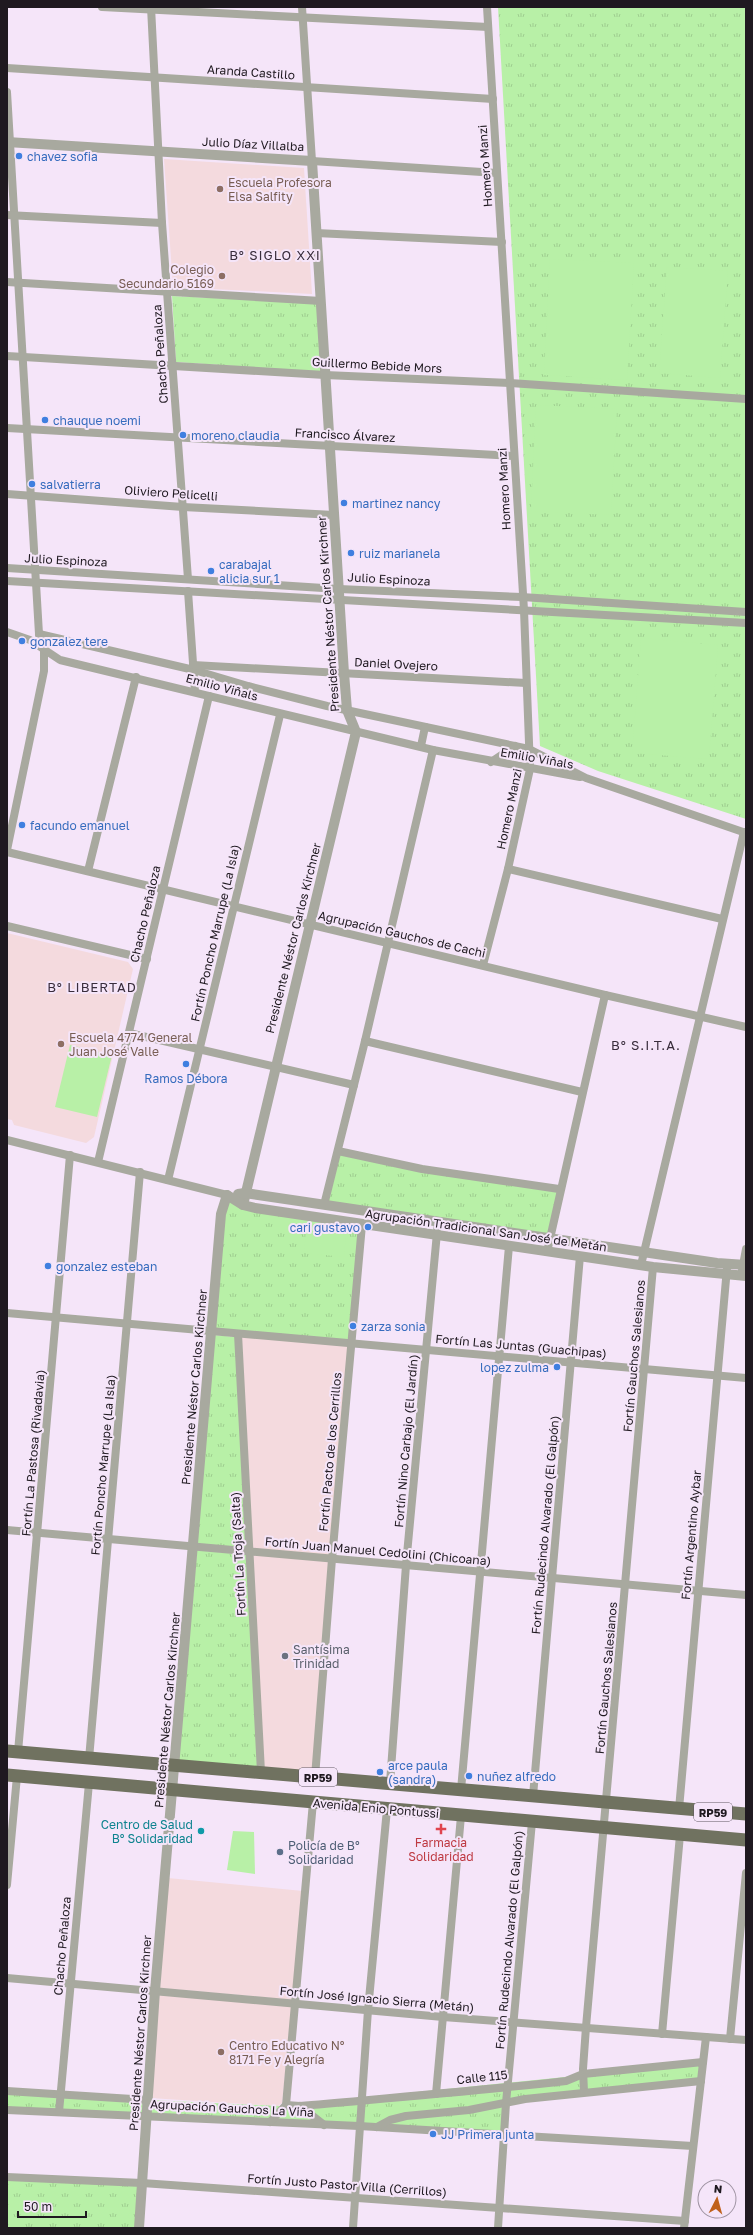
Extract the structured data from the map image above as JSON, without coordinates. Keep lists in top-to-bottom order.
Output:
{
  "streets": {
    "main road": ["RP59", "Avenida Enio Pontussi"],
    "street": [
      "Aranda Castillo",
      "Julio Díaz Villalba",
      "Homero Manzi",
      "Chacho Peñaloza",
      "Guillermo Bebide Mors",
      "Francisco Álvarez",
      "Oliviero Pelicelli",
      "Julio Espinoza",
      "Presidente Néstor Carlos Kirchner",
      "Daniel Ovejero",
      "Emilio Viñals",
      "Fortín Poncho Marrupe (La Isla)",
      "Agrupación Gauchos de Cachi",
      "Agrupación Tradicional San José de Metán",
      "Fortín Las Juntas (Guachipas)",
      "Fortín Gauchos Salesianos",
      "Fortín Nino Carbajo (El Jardín)",
      "Fortín Pacto de los Cerrillos",
      "Fortín La Pastosa (Rivadavia)",
      "Fortín Rudecindo Alvarado (El Galpón)",
      "Fortín Argentino Aybar",
      "Fortín Juan Manuel Cedolini (Chicoana)",
      "Fortín La Troja (Salta)",
      "Fortín José Ignacio Sierra (Metán)",
      "Calle 115",
      "Agrupación Gauchos La Viña",
      "Fortín Justo Pastor Villa (Cerrillos)"
    ]
  },
  "crossings": [
    ["Aranda Castillo", "Homero Manzi"],
    ["Aranda Castillo", "Chacho Peñaloza"],
    ["Aranda Castillo", "Presidente Néstor Carlos Kirchner"],
    ["Julio Díaz Villalba", "Homero Manzi"],
    ["Julio Díaz Villalba", "Chacho Peñaloza"],
    ["Julio Díaz Villalba", "Presidente Néstor Carlos Kirchner"],
    ["Homero Manzi", "Guillermo Bebide Mors"],
    ["Homero Manzi", "Francisco Álvarez"],
    ["Homero Manzi", "Julio Espinoza"],
    ["Homero Manzi", "Daniel Ovejero"],
    ["Homero Manzi", "Emilio Viñals"],
    ["Homero Manzi", "Agrupación Gauchos de Cachi"],
    ["Chacho Peñaloza", "Guillermo Bebide Mors"],
    ["Chacho Peñaloza", "Francisco Álvarez"],
    ["Chacho Peñaloza", "Oliviero Pelicelli"],
    ["Chacho Peñaloza", "Julio Espinoza"],
    ["Chacho Peñaloza", "Emilio Viñals"],
    ["Chacho Peñaloza", "Agrupación Gauchos de Cachi"],
    ["Chacho Peñaloza", "Agrupación Tradicional San José de Metán"],
    ["Chacho Peñaloza", "Avenida Enio Pontussi"],
    ["Chacho Peñaloza", "Fortín José Ignacio Sierra (Metán)"],
    ["Chacho Peñaloza", "Agrupación Gauchos La Viña"],
    ["Guillermo Bebide Mors", "Presidente Néstor Carlos Kirchner"],
    ["Francisco Álvarez", "Presidente Néstor Carlos Kirchner"],
    ["Oliviero Pelicelli", "Presidente Néstor Carlos Kirchner"],
    ["Julio Espinoza", "Presidente Néstor Carlos Kirchner"],
    ["Presidente Néstor Carlos Kirchner", "Daniel Ovejero"],
    ["Presidente Néstor Carlos Kirchner", "Emilio Viñals"],
    ["Presidente Néstor Carlos Kirchner", "Agrupación Gauchos de Cachi"],
    ["Presidente Néstor Carlos Kirchner", "Agrupación Tradicional San José de Metán"],
    ["Presidente Néstor Carlos Kirchner", "Fortín Las Juntas (Guachipas)"],
    ["Presidente Néstor Carlos Kirchner", "Fortín Juan Manuel Cedolini (Chicoana)"],
    ["Presidente Néstor Carlos Kirchner", "RP59"],
    ["Presidente Néstor Carlos Kirchner", "Avenida Enio Pontussi"],
    ["Presidente Néstor Carlos Kirchner", "Fortín José Ignacio Sierra (Metán)"],
    ["Presidente Néstor Carlos Kirchner", "Agrupación Gauchos La Viña"],
    ["Presidente Néstor Carlos Kirchner", "Fortín Justo Pastor Villa (Cerrillos)"],
    ["Daniel Ovejero", "Emilio Viñals"],
    ["Emilio Viñals", "Fortín Poncho Marrupe (La Isla)"],
    ["Fortín Poncho Marrupe (La Isla)", "Agrupación Gauchos de Cachi"],
    ["Fortín Poncho Marrupe (La Isla)", "Agrupación Tradicional San José de Metán"],
    ["Fortín Poncho Marrupe (La Isla)", "Fortín Las Juntas (Guachipas)"],
    ["Fortín Poncho Marrupe (La Isla)", "Fortín Juan Manuel Cedolini (Chicoana)"],
    ["Fortín Poncho Marrupe (La Isla)", "RP59"],
    ["Agrupación Tradicional San José de Metán", "Fortín Gauchos Salesianos"],
    ["Agrupación Tradicional San José de Metán", "Fortín Nino Carbajo (El Jardín)"],
    ["Agrupación Tradicional San José de Metán", "Fortín Pacto de los Cerrillos"],
    ["Agrupación Tradicional San José de Metán", "Fortín La Pastosa (Rivadavia)"],
    ["Agrupación Tradicional San José de Metán", "Fortín Rudecindo Alvarado (El Galpón)"],
    ["Agrupación Tradicional San José de Metán", "Fortín Argentino Aybar"],
    ["Fortín Las Juntas (Guachipas)", "Fortín Gauchos Salesianos"],
    ["Fortín Las Juntas (Guachipas)", "Fortín Nino Carbajo (El Jardín)"],
    ["Fortín Las Juntas (Guachipas)", "Fortín Pacto de los Cerrillos"],
    ["Fortín Las Juntas (Guachipas)", "Fortín La Pastosa (Rivadavia)"],
    ["Fortín Las Juntas (Guachipas)", "Fortín Rudecindo Alvarado (El Galpón)"],
    ["Fortín Las Juntas (Guachipas)", "Fortín Argentino Aybar"],
    ["Fortín Las Juntas (Guachipas)", "Fortín La Troja (Salta)"],
    ["Fortín Gauchos Salesianos", "Fortín Juan Manuel Cedolini (Chicoana)"],
    ["Fortín Gauchos Salesianos", "RP59"],
    ["Fortín Gauchos Salesianos", "Avenida Enio Pontussi"],
    ["Fortín Gauchos Salesianos", "Fortín José Ignacio Sierra (Metán)"],
    ["Fortín Gauchos Salesianos", "Calle 115"],
    ["Fortín Nino Carbajo (El Jardín)", "Fortín Juan Manuel Cedolini (Chicoana)"],
    ["Fortín Nino Carbajo (El Jardín)", "RP59"],
    ["Fortín Pacto de los Cerrillos", "Fortín Juan Manuel Cedolini (Chicoana)"],
    ["Fortín Pacto de los Cerrillos", "RP59"],
    ["Fortín La Pastosa (Rivadavia)", "Fortín Juan Manuel Cedolini (Chicoana)"],
    ["Fortín La Pastosa (Rivadavia)", "RP59"],
    ["Fortín Rudecindo Alvarado (El Galpón)", "Fortín Juan Manuel Cedolini (Chicoana)"],
    ["Fortín Rudecindo Alvarado (El Galpón)", "RP59"],
    ["Fortín Rudecindo Alvarado (El Galpón)", "Avenida Enio Pontussi"],
    ["Fortín Rudecindo Alvarado (El Galpón)", "Fortín José Ignacio Sierra (Metán)"],
    ["Fortín Rudecindo Alvarado (El Galpón)", "Calle 115"],
    ["Fortín Rudecindo Alvarado (El Galpón)", "Agrupación Gauchos La Viña"],
    ["Fortín Rudecindo Alvarado (El Galpón)", "Fortín Justo Pastor Villa (Cerrillos)"],
    ["Fortín Argentino Aybar", "Fortín Juan Manuel Cedolini (Chicoana)"],
    ["Fortín Argentino Aybar", "RP59"],
    ["Fortín Juan Manuel Cedolini (Chicoana)", "Fortín La Troja (Salta)"],
    ["Fortín La Troja (Salta)", "RP59"]
  ],
  "districts": ["B° SIGLO XXI", "B° LIBERTAD", "B° S.I.T.A."],
  "places": {
    "other": [
      "chavez sofia",
      "Escuela Profesora Elsa Salfity",
      "Colegio Secundario 5169",
      "chauque noemi",
      "moreno claudia",
      "salvatierra",
      "martinez nancy",
      "ruiz marianela",
      "carabajal alicia sur 1",
      "gonzalez tere",
      "facundo emanuel",
      "Escuela 4774 General Juan José Valle",
      "Ramos Débora",
      "cari gustavo",
      "gonzalez esteban",
      "zarza sonia",
      "lopez zulma",
      "Santísima Trinidad",
      "arce paula (sandra)",
      "nuñez alfredo",
      "Centro de Salud B° Solidaridad",
      "Policía de B° Solidaridad",
      "Centro Educativo N° 8171 Fe y Alegría",
      "JJ Primera junta"
    ],
    "health": ["Farmacia Solidaridad"]
  },
  "scale_bar": "50 m",
  "north": "top"
}
